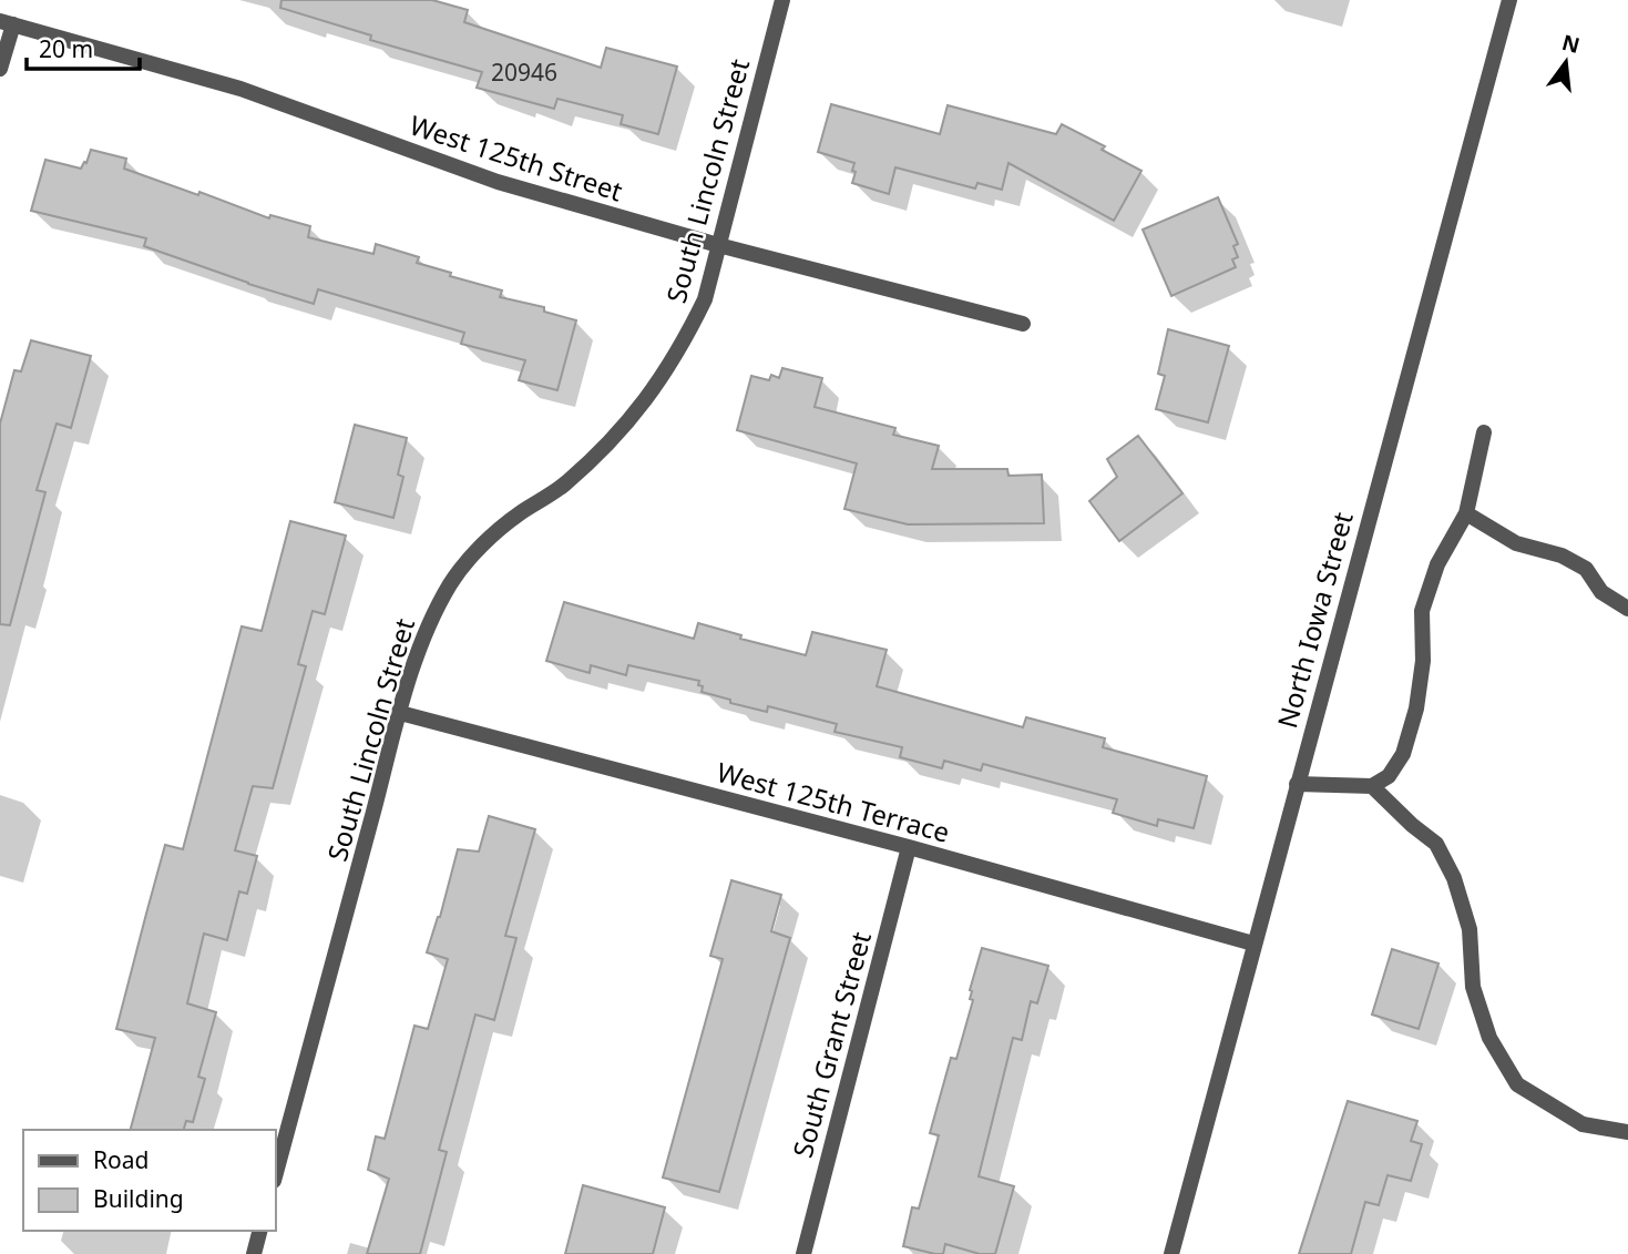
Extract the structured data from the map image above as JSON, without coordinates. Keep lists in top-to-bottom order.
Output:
{
  "streets": {
    "street": [
      "West 125th Street",
      "South Lincoln Street",
      "North Iowa Street",
      "West 125th Terrace",
      "South Grant Street"
    ]
  },
  "crossings": [
    ["West 125th Street", "South Lincoln Street"],
    ["South Lincoln Street", "West 125th Terrace"],
    ["North Iowa Street", "West 125th Terrace"],
    ["West 125th Terrace", "South Grant Street"]
  ],
  "house_numbers": ["20946"],
  "legend": ["Road", "Building"],
  "scale_bar": "20 m",
  "north": "top"
}
